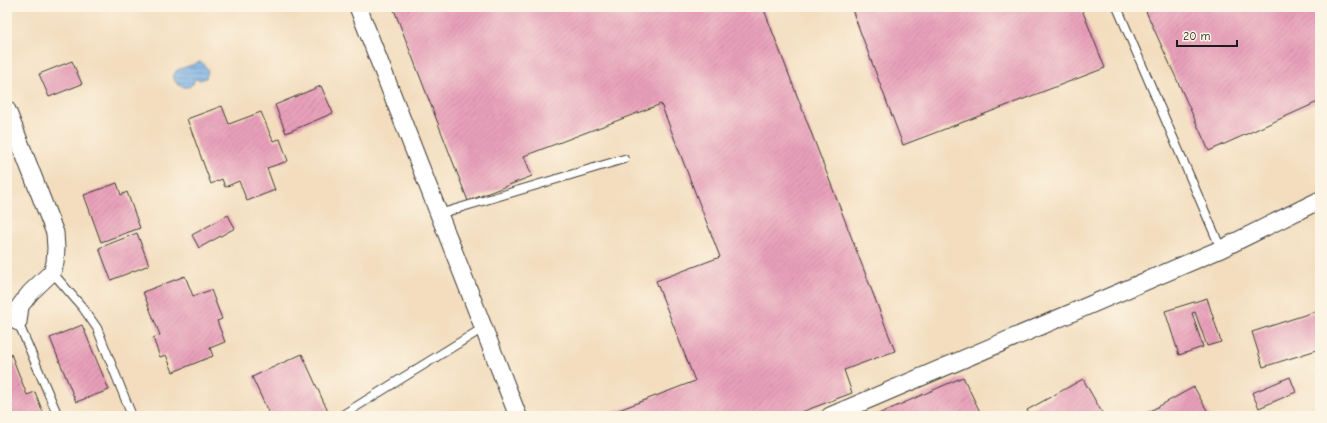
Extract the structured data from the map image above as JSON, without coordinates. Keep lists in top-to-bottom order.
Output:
{
  "scale_bar": "20 m"
}
